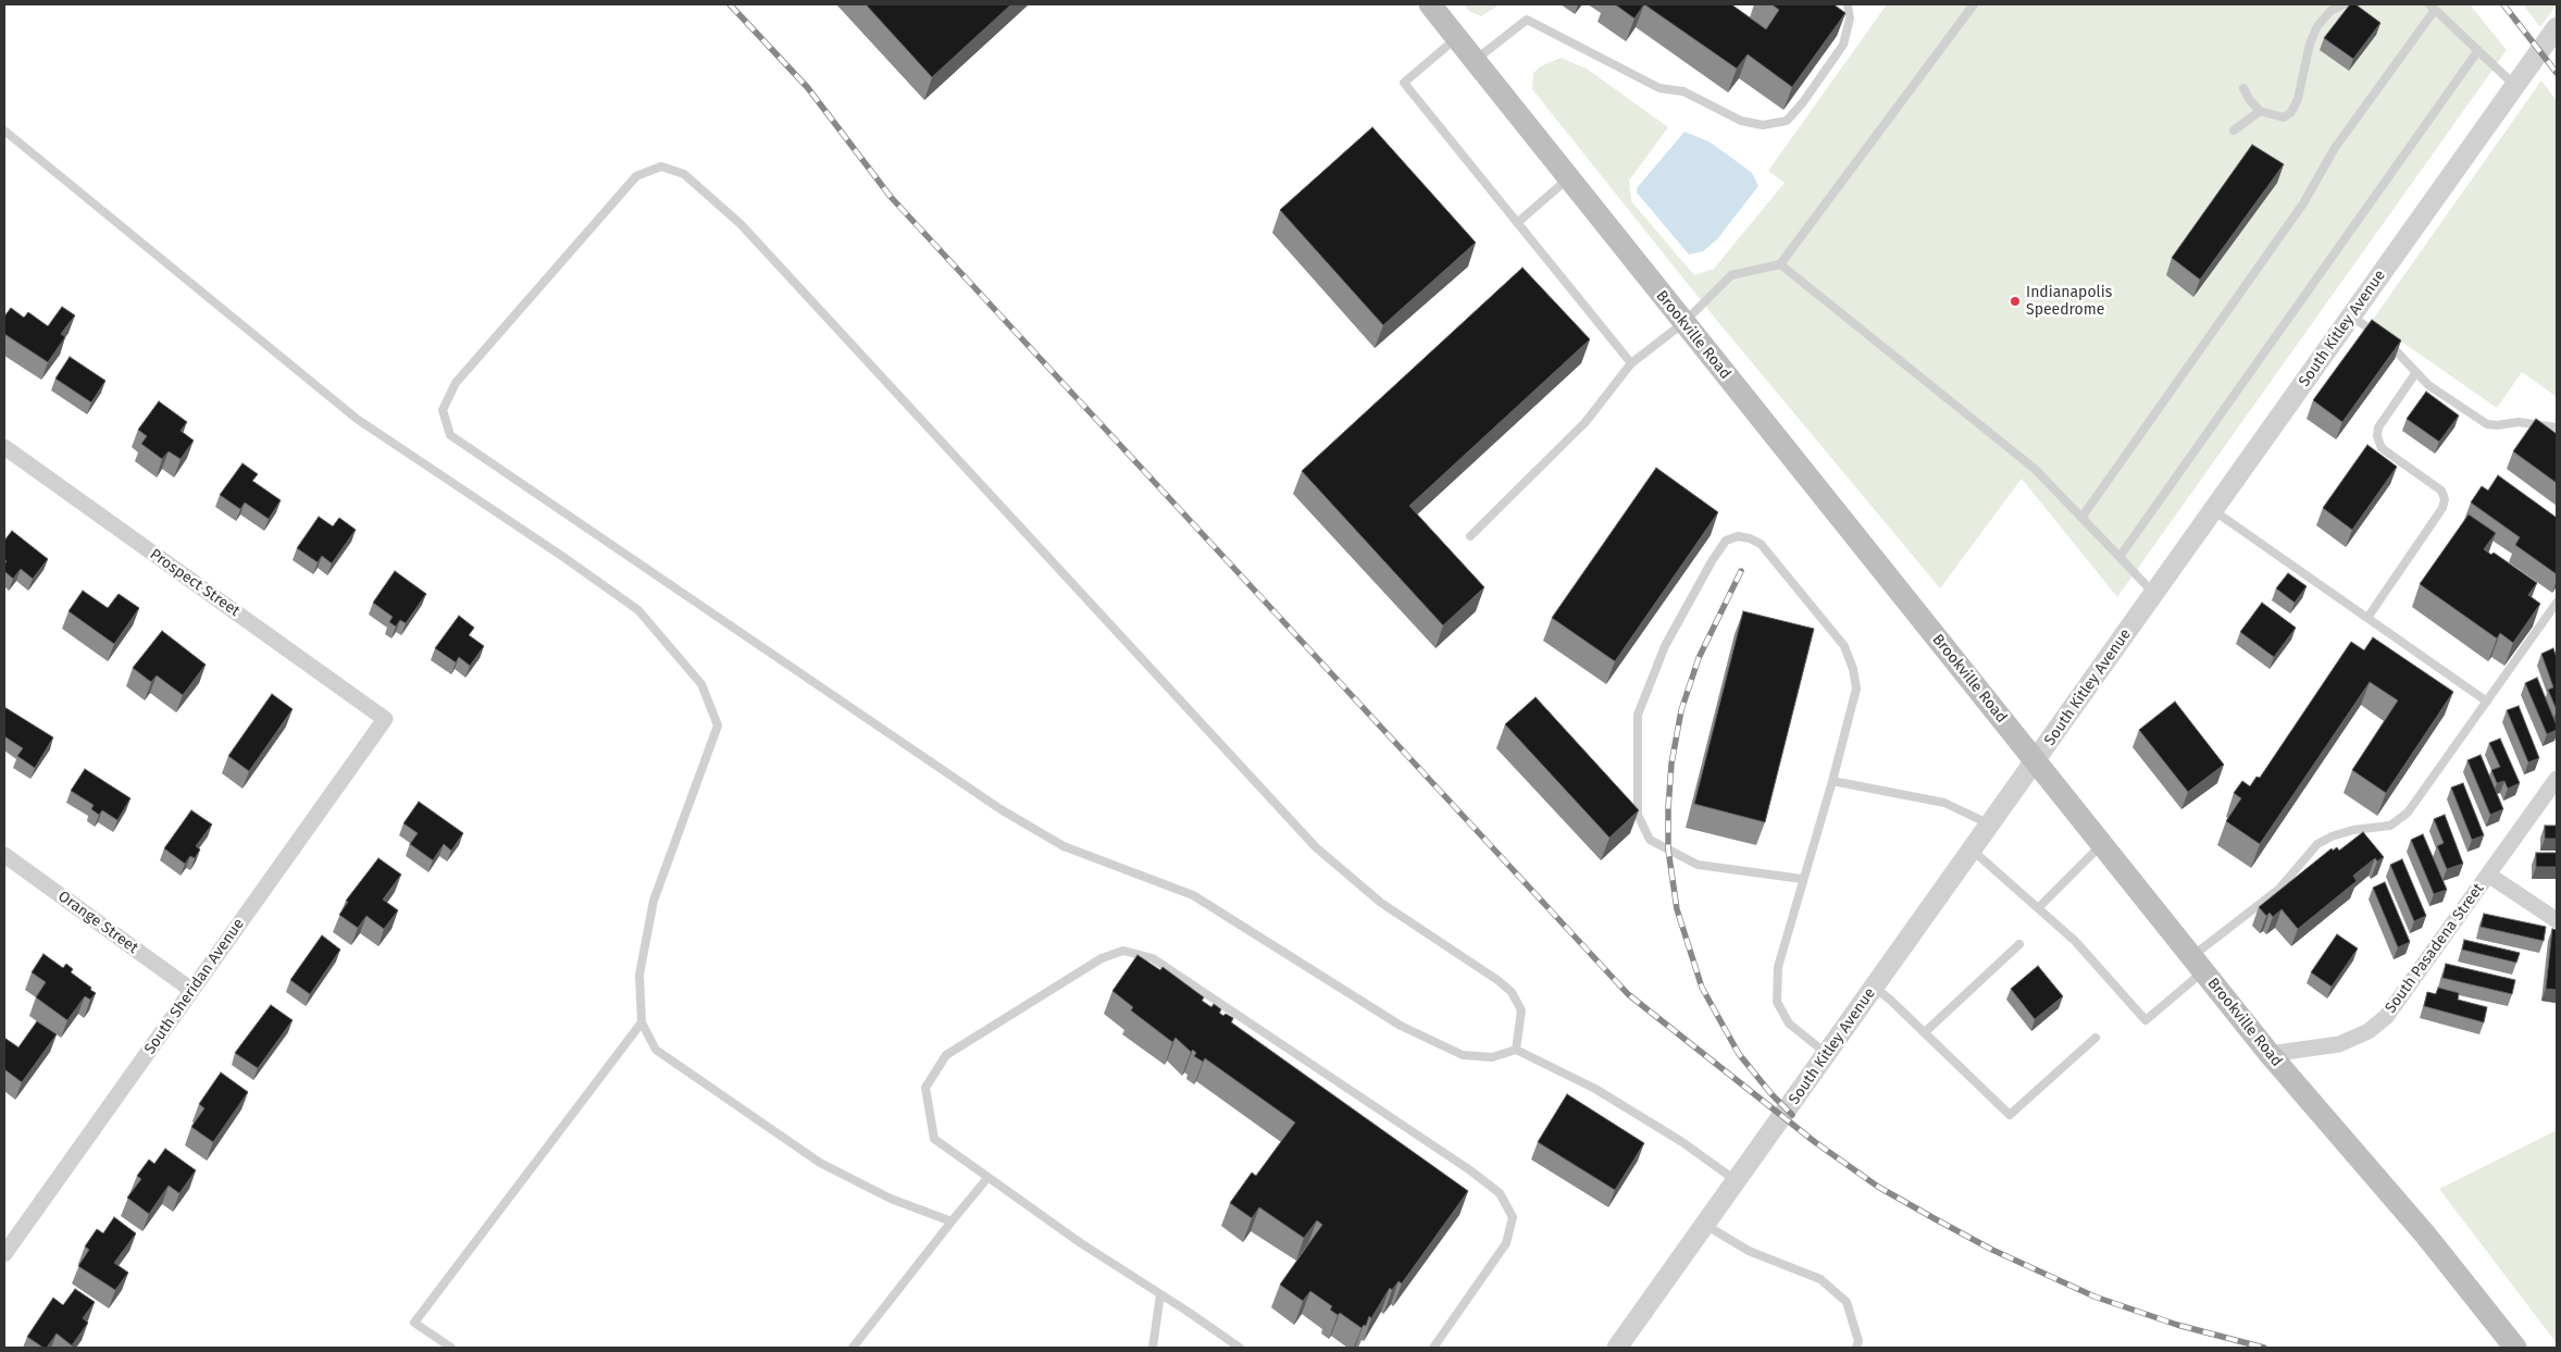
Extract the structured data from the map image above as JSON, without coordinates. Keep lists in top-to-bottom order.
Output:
{
  "streets": {
    "main road": ["Brookville Road"],
    "street": [
      "South Kitley Avenue",
      "Prospect Street",
      "Orange Street",
      "South Pasadena Street",
      "South Sheridan Avenue"
    ]
  },
  "crossings": [
    ["South Kitley Avenue", "Brookville Road"],
    ["Brookville Road", "South Pasadena Street"],
    ["Prospect Street", "South Sheridan Avenue"],
    ["Orange Street", "South Sheridan Avenue"]
  ],
  "places": ["Indianapolis Speedrome"]
}
